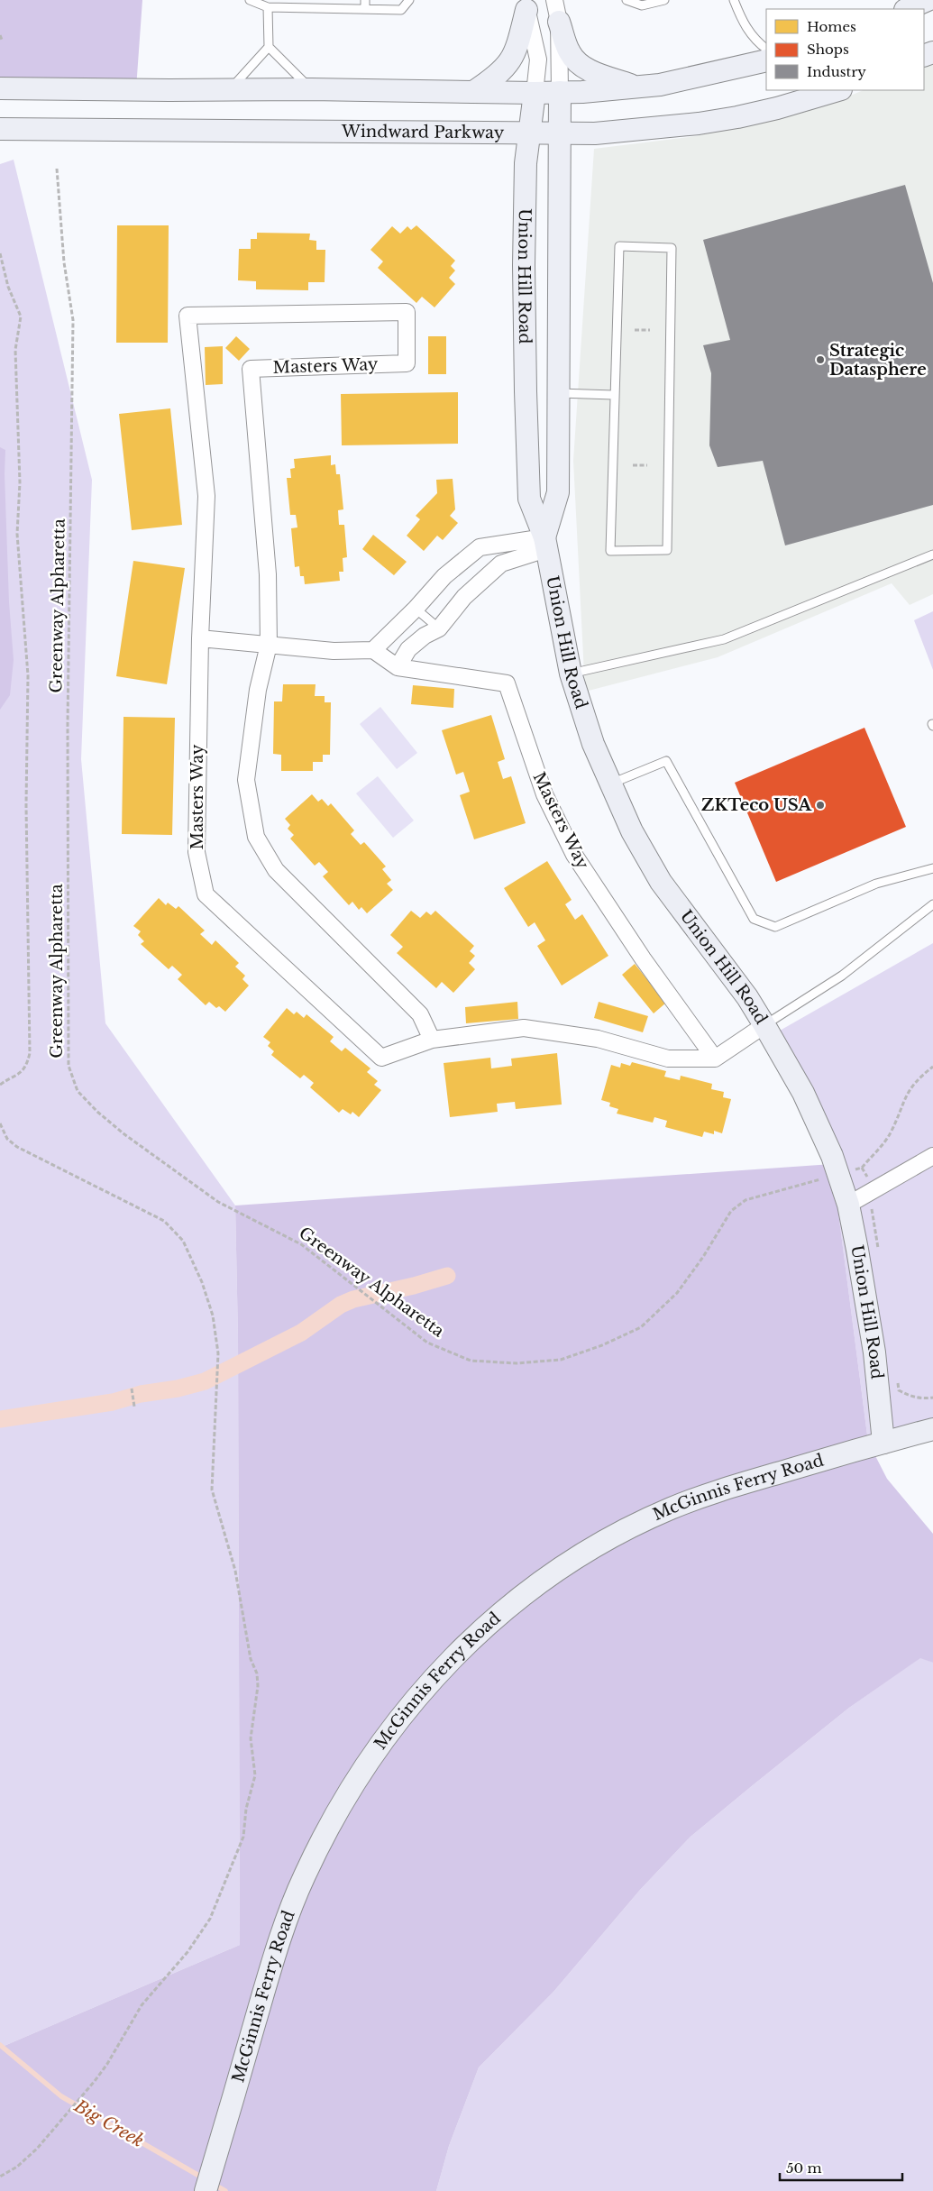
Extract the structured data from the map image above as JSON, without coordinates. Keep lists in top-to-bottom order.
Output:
{
  "streets": {
    "main road": ["Windward Parkway", "Union Hill Road", "McGinnis Ferry Road"],
    "street": ["Masters Way"],
    "path": ["Greenway Alpharetta"]
  },
  "crossings": [
    ["Windward Parkway", "Union Hill Road"],
    ["Union Hill Road", "McGinnis Ferry Road"]
  ],
  "water": ["Big Creek"],
  "places": ["Strategic Datasphere", "ZKTeco USA"],
  "legend": ["Homes", "Shops", "Industry"],
  "scale_bar": "50 m"
}
